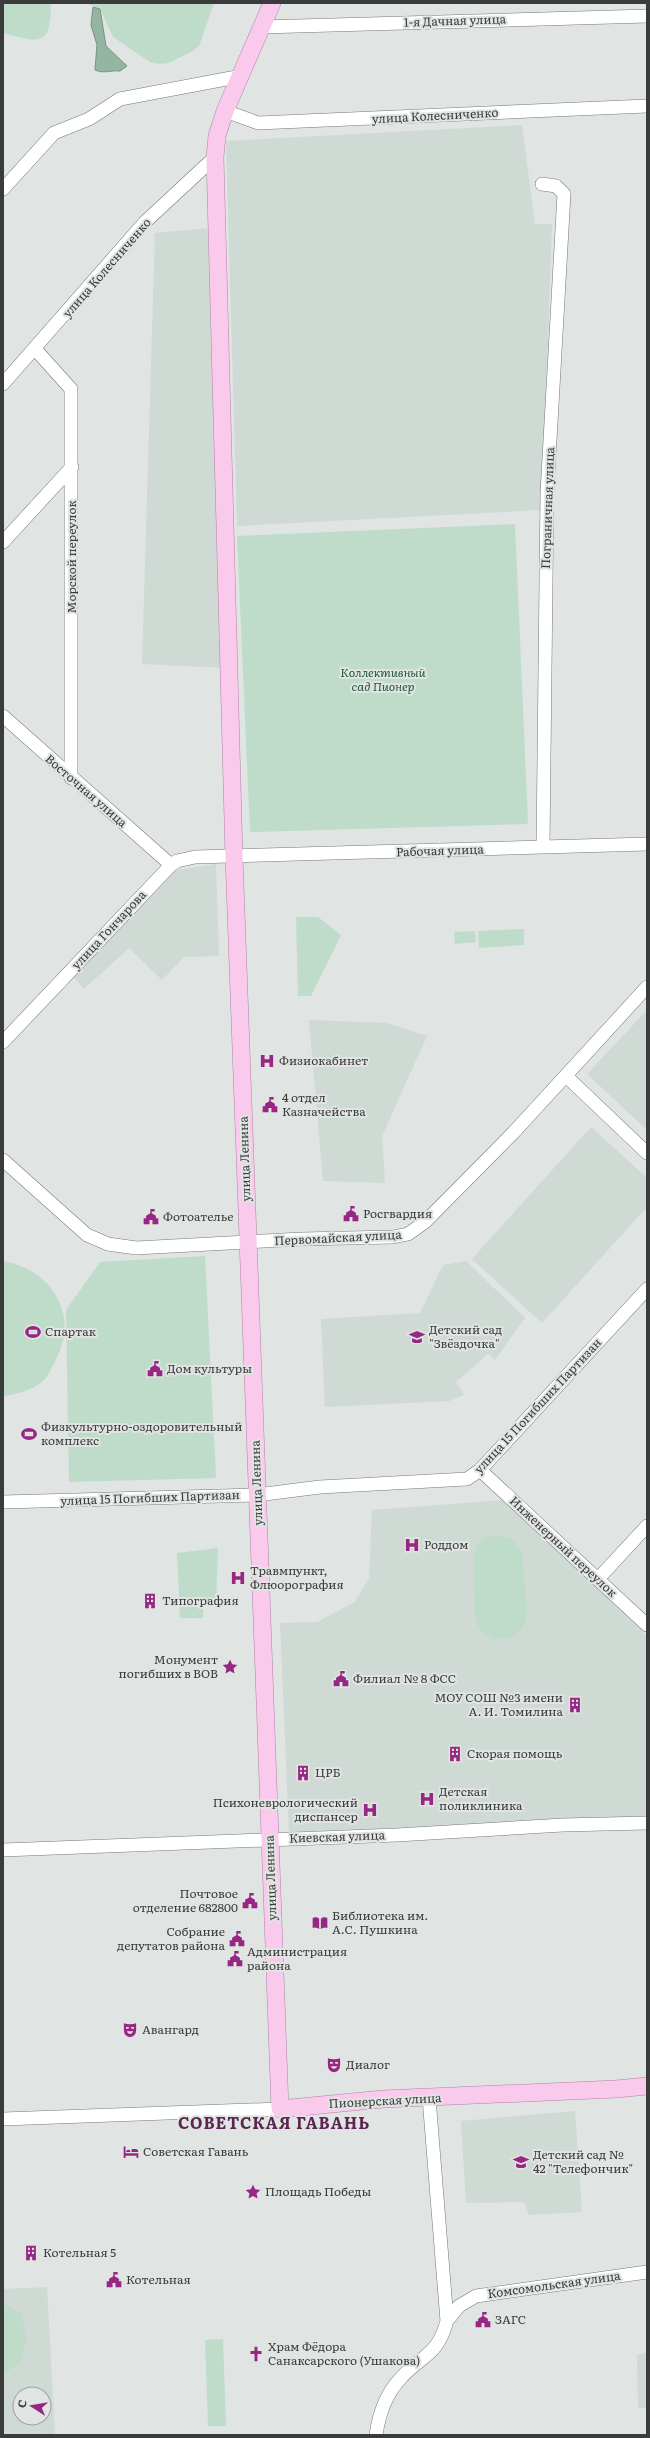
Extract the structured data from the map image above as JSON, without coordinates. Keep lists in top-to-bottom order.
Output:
{
  "streets": {
    "main road": ["улица Ленина", "Пионерская улица"],
    "street": [
      "1-я Дачная улица",
      "улица Колесниченко",
      "Пограничная улица",
      "Морской переулок",
      "Восточная улица",
      "Рабочая улица",
      "улица Гончарова",
      "Первомайская улица",
      "улица 15 Погибших Партизан",
      "Инженерный переулок",
      "Киевская улица",
      "Комсомольская улица"
    ]
  },
  "crossings": [
    ["1-я Дачная улица", "улица Ленина"],
    ["улица Колесниченко", "Морской переулок"],
    ["улица Колесниченко", "улица Ленина"],
    ["Пограничная улица", "Рабочая улица"],
    ["Морской переулок", "Восточная улица"],
    ["Восточная улица", "улица Гончарова"],
    ["Рабочая улица", "улица Гончарова"],
    ["Рабочая улица", "улица Ленина"],
    ["улица Гончарова", "улица Ленина"],
    ["улица Ленина", "Первомайская улица"],
    ["улица Ленина", "улица 15 Погибших Партизан"],
    ["улица Ленина", "Киевская улица"],
    ["улица Ленина", "Пионерская улица"],
    ["улица 15 Погибших Партизан", "Инженерный переулок"]
  ],
  "districts": ["СОВЕТСКАЯ ГАВАНЬ"],
  "parks": ["Коллективный сад Пионер"],
  "places": {
    "hospital": [
      "Физиокабинет",
      "Роддом",
      "Травмпункт, Флюорография",
      "Детская поликлиника",
      "Психоневрологический диспансер"
    ],
    "public building": [
      "4 отдел Казначейства",
      "Росгвардия",
      "Фотоателье",
      "Дом культуры",
      "Филиал № 8 ФСС",
      "Почтовое отделение 682800",
      "Собрание депутатов района",
      "Администрация района",
      "Котельная",
      "ЗАГС"
    ],
    "sports": ["Спартак", "Физкультурно-оздоровительный комплекс"],
    "school or university": ["Детский сад \"Звёздочка\"", "Детский сад № 42 \"Телефончик\""],
    "building": [
      "Типография",
      "МОУ СОШ №3 имени А. И. Томилина",
      "Скорая помощь",
      "ЦРБ",
      "Котельная 5"
    ],
    "place": ["Монумент погибших в ВОВ", "Площадь Победы"],
    "library": ["Библиотека им. А.С. Пушкина"],
    "theatre": ["Авангард", "Диалог"],
    "hotel": ["Советская Гавань"],
    "church": ["Храм Фёдора Санаксарского (Ушакова)"]
  },
  "north": "left"
}
